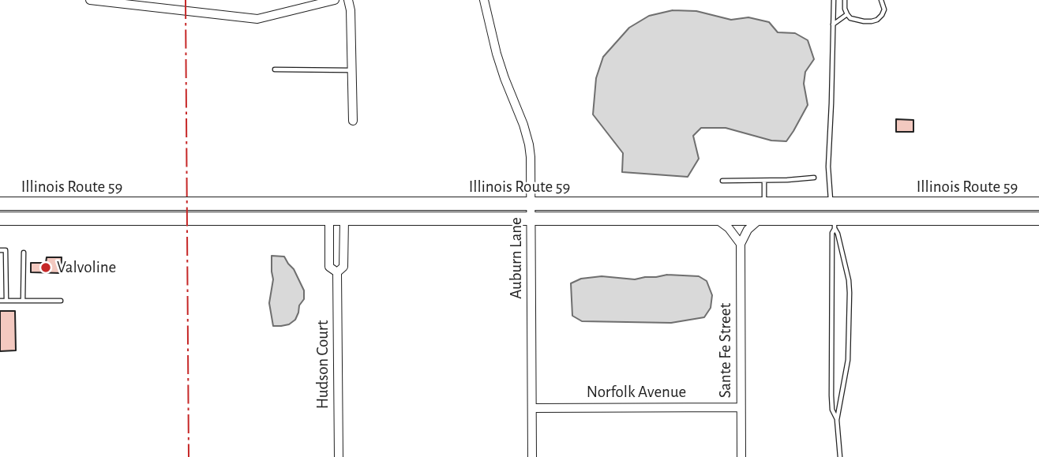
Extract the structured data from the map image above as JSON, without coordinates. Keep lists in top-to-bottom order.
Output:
{
  "streets": {
    "main road": ["Illinois Route 59"],
    "street": [
      "Auburn Lane",
      "Sante Fe Street",
      "Hudson Court",
      "Norfolk Avenue"
    ]
  },
  "crossings": [
    ["Illinois Route 59", "Auburn Lane"],
    ["Illinois Route 59", "Hudson Court"],
    ["Auburn Lane", "Norfolk Avenue"],
    ["Sante Fe Street", "Norfolk Avenue"]
  ],
  "places": ["Valvoline"]
}
